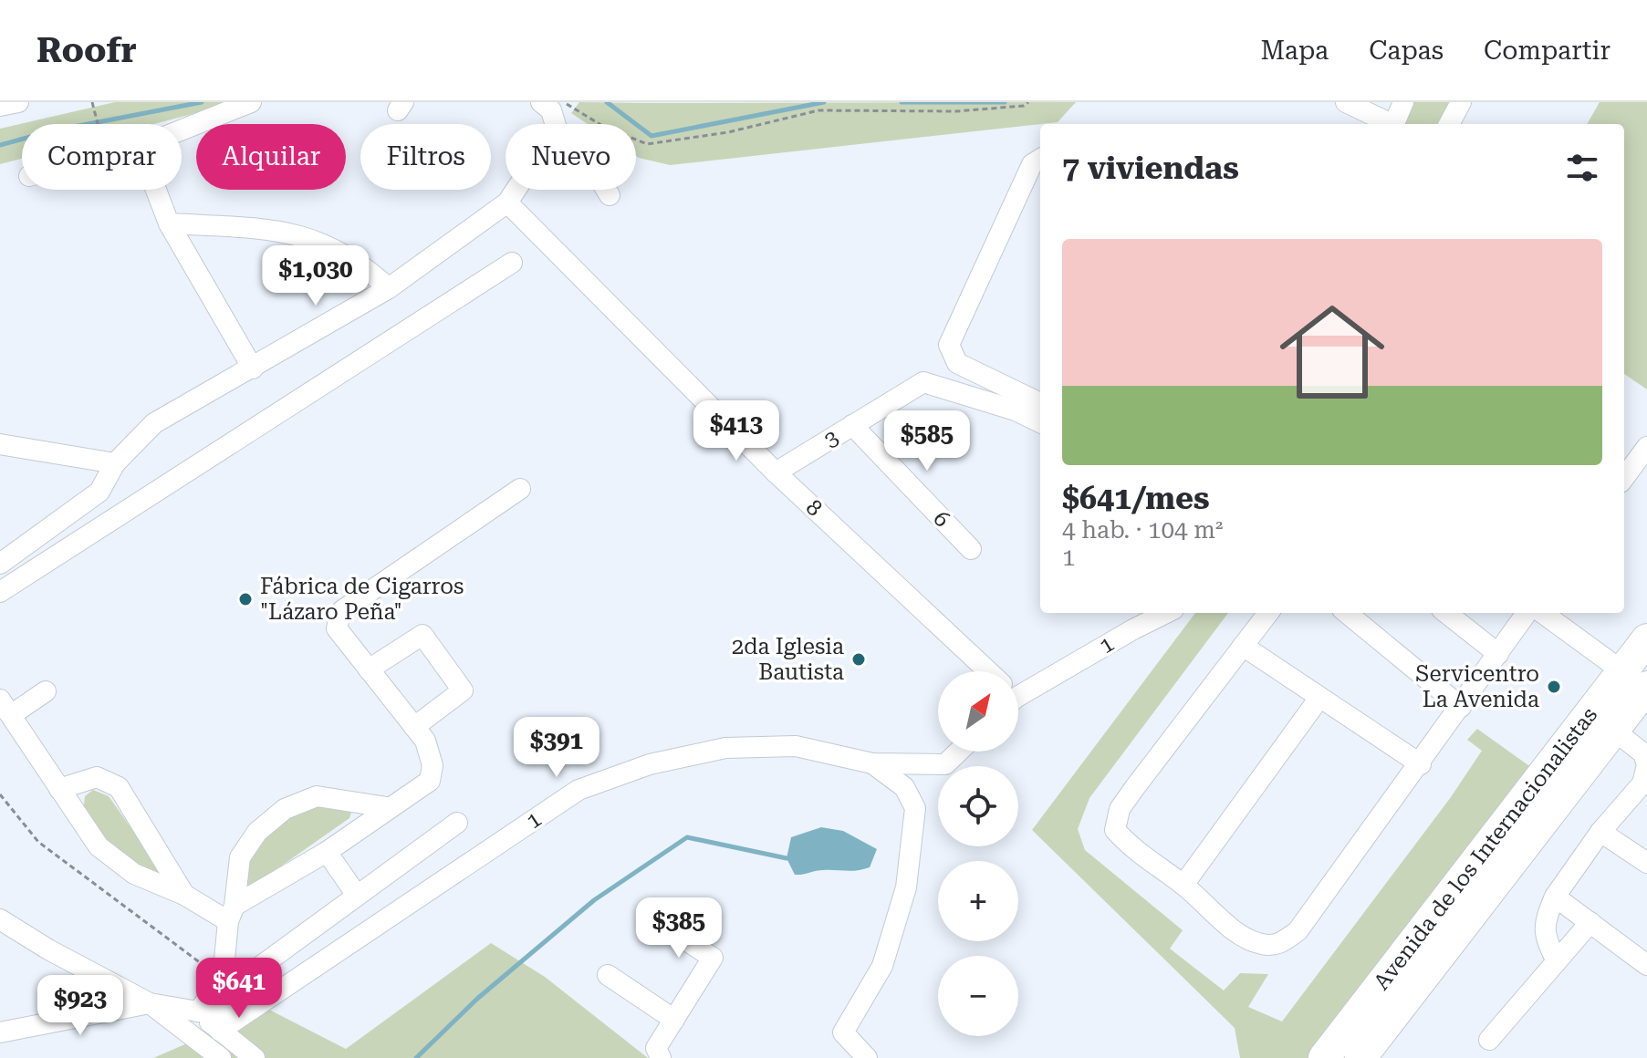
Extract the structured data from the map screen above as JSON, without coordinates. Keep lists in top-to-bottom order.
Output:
{
  "streets": {
    "highway": ["Avenida de los Internacionalistas"],
    "street": [
      "3",
      "8",
      "6",
      "1"
    ]
  },
  "crossings": [
    ["3", "8"],
    ["3", "6"]
  ],
  "places": ["Fábrica de Cigarros \"Lázaro Peña\"", "2da Iglesia Bautista", "Servicentro La Avenida"],
  "north": "top right",
  "page": {
    "header": "Roofr",
    "nav": ["Mapa", "Capas", "Compartir"],
    "chip": [
      "Comprar",
      "Alquilar",
      "Filtros",
      "Nuevo"
    ],
    "heading": "7 viviendas",
    "list": [
      {
        "name": "$641/mes",
        "note": "4 hab. · 104 m² · 1"
      }
    ],
    "price": [
      "$1,030",
      "$413",
      "$585",
      "$391",
      "$385",
      "$641",
      "$923"
    ],
    "map_buttons": ["+", "−"]
  }
}
